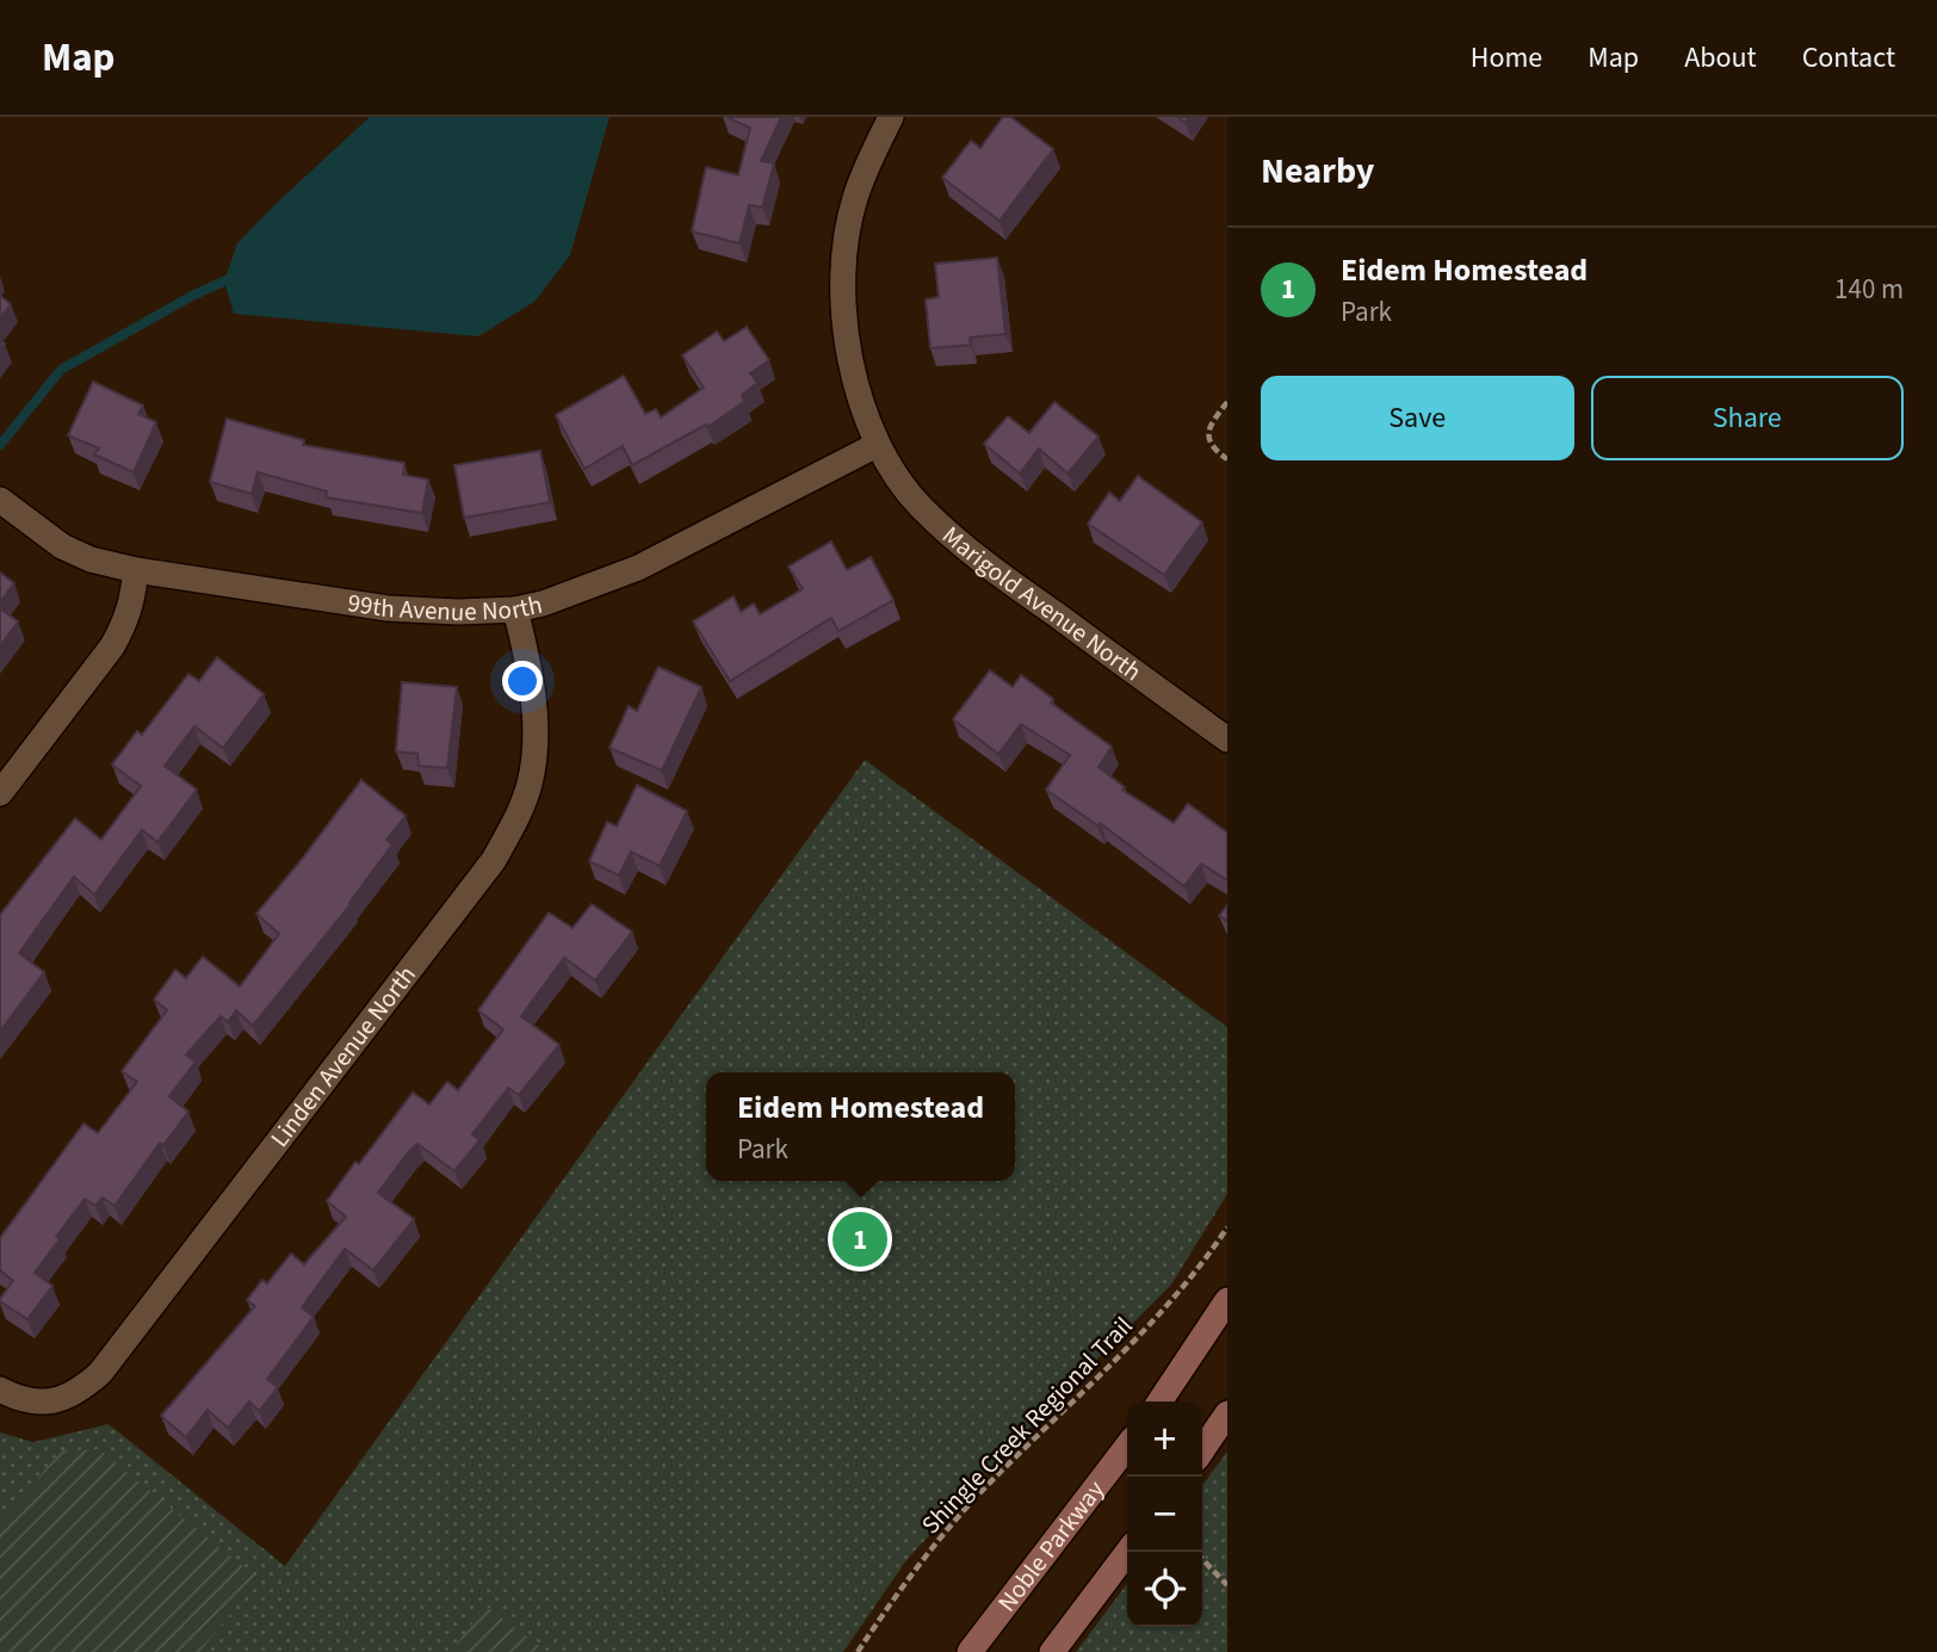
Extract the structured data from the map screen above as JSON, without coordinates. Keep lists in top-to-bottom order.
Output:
{
  "streets": {
    "main road": ["Noble Parkway"],
    "street": ["99th Avenue North", "Marigold Avenue North", "Linden Avenue North"],
    "path": ["Shingle Creek Regional Trail"]
  },
  "crossings": [
    ["99th Avenue North", "Marigold Avenue North"],
    ["99th Avenue North", "Linden Avenue North"]
  ],
  "page": {
    "header": "Map",
    "nav": [
      "Home",
      "Map",
      "About",
      "Contact"
    ],
    "heading": "Nearby",
    "list": [
      {
        "mark": "1",
        "name": "Eidem Homestead",
        "note": "Park",
        "value": "140 m"
      }
    ],
    "buttons": ["Save", "Share"],
    "popup": ["Eidem Homestead", "Park"],
    "pins": "1",
    "map_buttons": ["+", "−"]
  }
}
